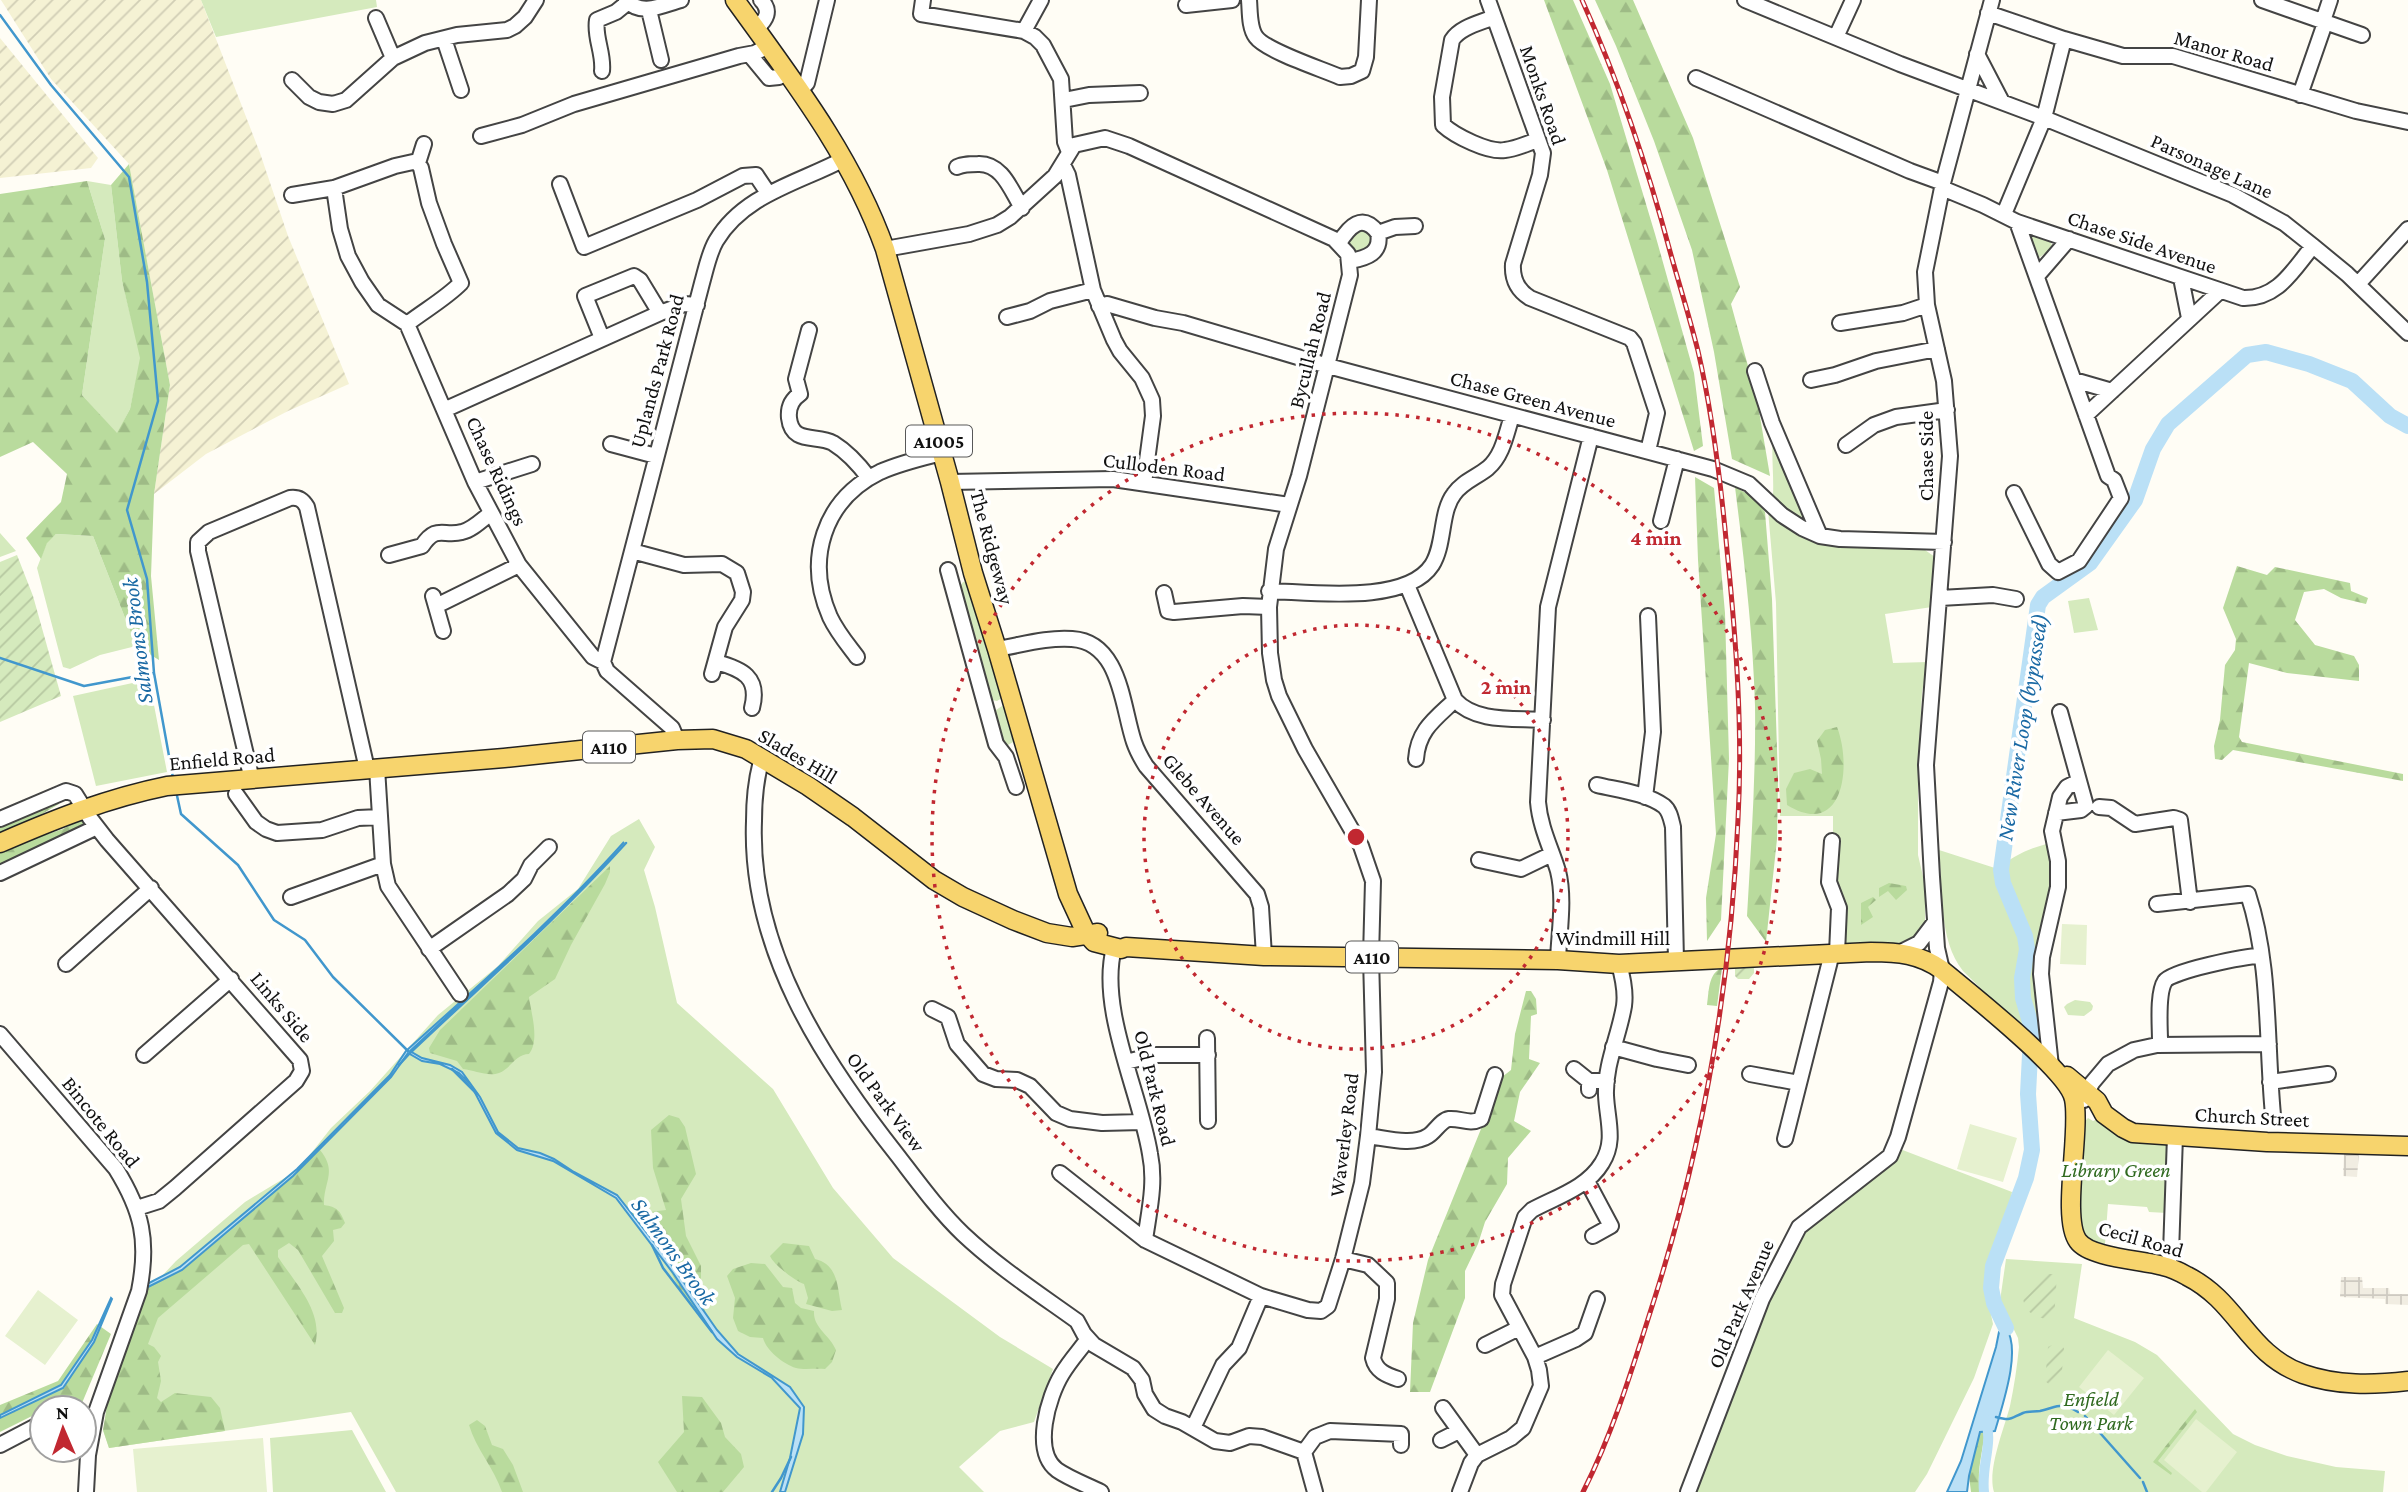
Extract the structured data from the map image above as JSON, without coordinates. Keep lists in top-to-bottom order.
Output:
{
  "streets": {
    "main road": [
      "A1005",
      "The Ridgeway",
      "A110",
      "Slades Hill",
      "Enfield Road",
      "Windmill Hill",
      "Church Street",
      "Cecil Road"
    ],
    "street": [
      "Manor Road",
      "Monks Road",
      "Parsonage Lane",
      "Chase Side Avenue",
      "Bycullah Road",
      "Uplands Park Road",
      "Chase Green Avenue",
      "Chase Side",
      "Culloden Road",
      "Chase Ridings",
      "Glebe Avenue",
      "Links Side",
      "Old Park Road",
      "Old Park View",
      "Bincote Road",
      "Waverley Road",
      "Old Park Avenue"
    ]
  },
  "crossings": [
    ["Manor Road", "Chase Side"],
    ["Monks Road", "Chase Green Avenue"],
    ["Parsonage Lane", "Chase Side Avenue"],
    ["Parsonage Lane", "Chase Side"],
    ["Chase Side Avenue", "Chase Side"],
    ["Bycullah Road", "Chase Green Avenue"],
    ["Bycullah Road", "Culloden Road"],
    ["Bycullah Road", "Windmill Hill"],
    ["Bycullah Road", "Waverley Road"],
    ["Uplands Park Road", "Chase Ridings"],
    ["Uplands Park Road", "The Ridgeway"],
    ["Chase Green Avenue", "Chase Side"],
    ["Chase Side", "Windmill Hill"],
    ["Chase Side", "Old Park Avenue"],
    ["Culloden Road", "The Ridgeway"],
    ["Chase Ridings", "Slades Hill"],
    ["The Ridgeway", "Slades Hill"],
    ["The Ridgeway", "Glebe Avenue"],
    ["The Ridgeway", "Windmill Hill"],
    ["Slades Hill", "Enfield Road"],
    ["Slades Hill", "Windmill Hill"],
    ["Slades Hill", "Old Park View"],
    ["Enfield Road", "Links Side"],
    ["Glebe Avenue", "Windmill Hill"],
    ["Windmill Hill", "Old Park Road"],
    ["Windmill Hill", "Church Street"],
    ["Windmill Hill", "Waverley Road"],
    ["Windmill Hill", "Cecil Road"],
    ["Windmill Hill", "Old Park Avenue"],
    ["Links Side", "Bincote Road"],
    ["Church Street", "Cecil Road"]
  ],
  "water": ["Salmons Brook", "New River Loop (bypassed)"],
  "parks": ["Library Green", "Enfield Town Park"],
  "north": "top",
  "rings": ["4 min", "2 min"]
}
